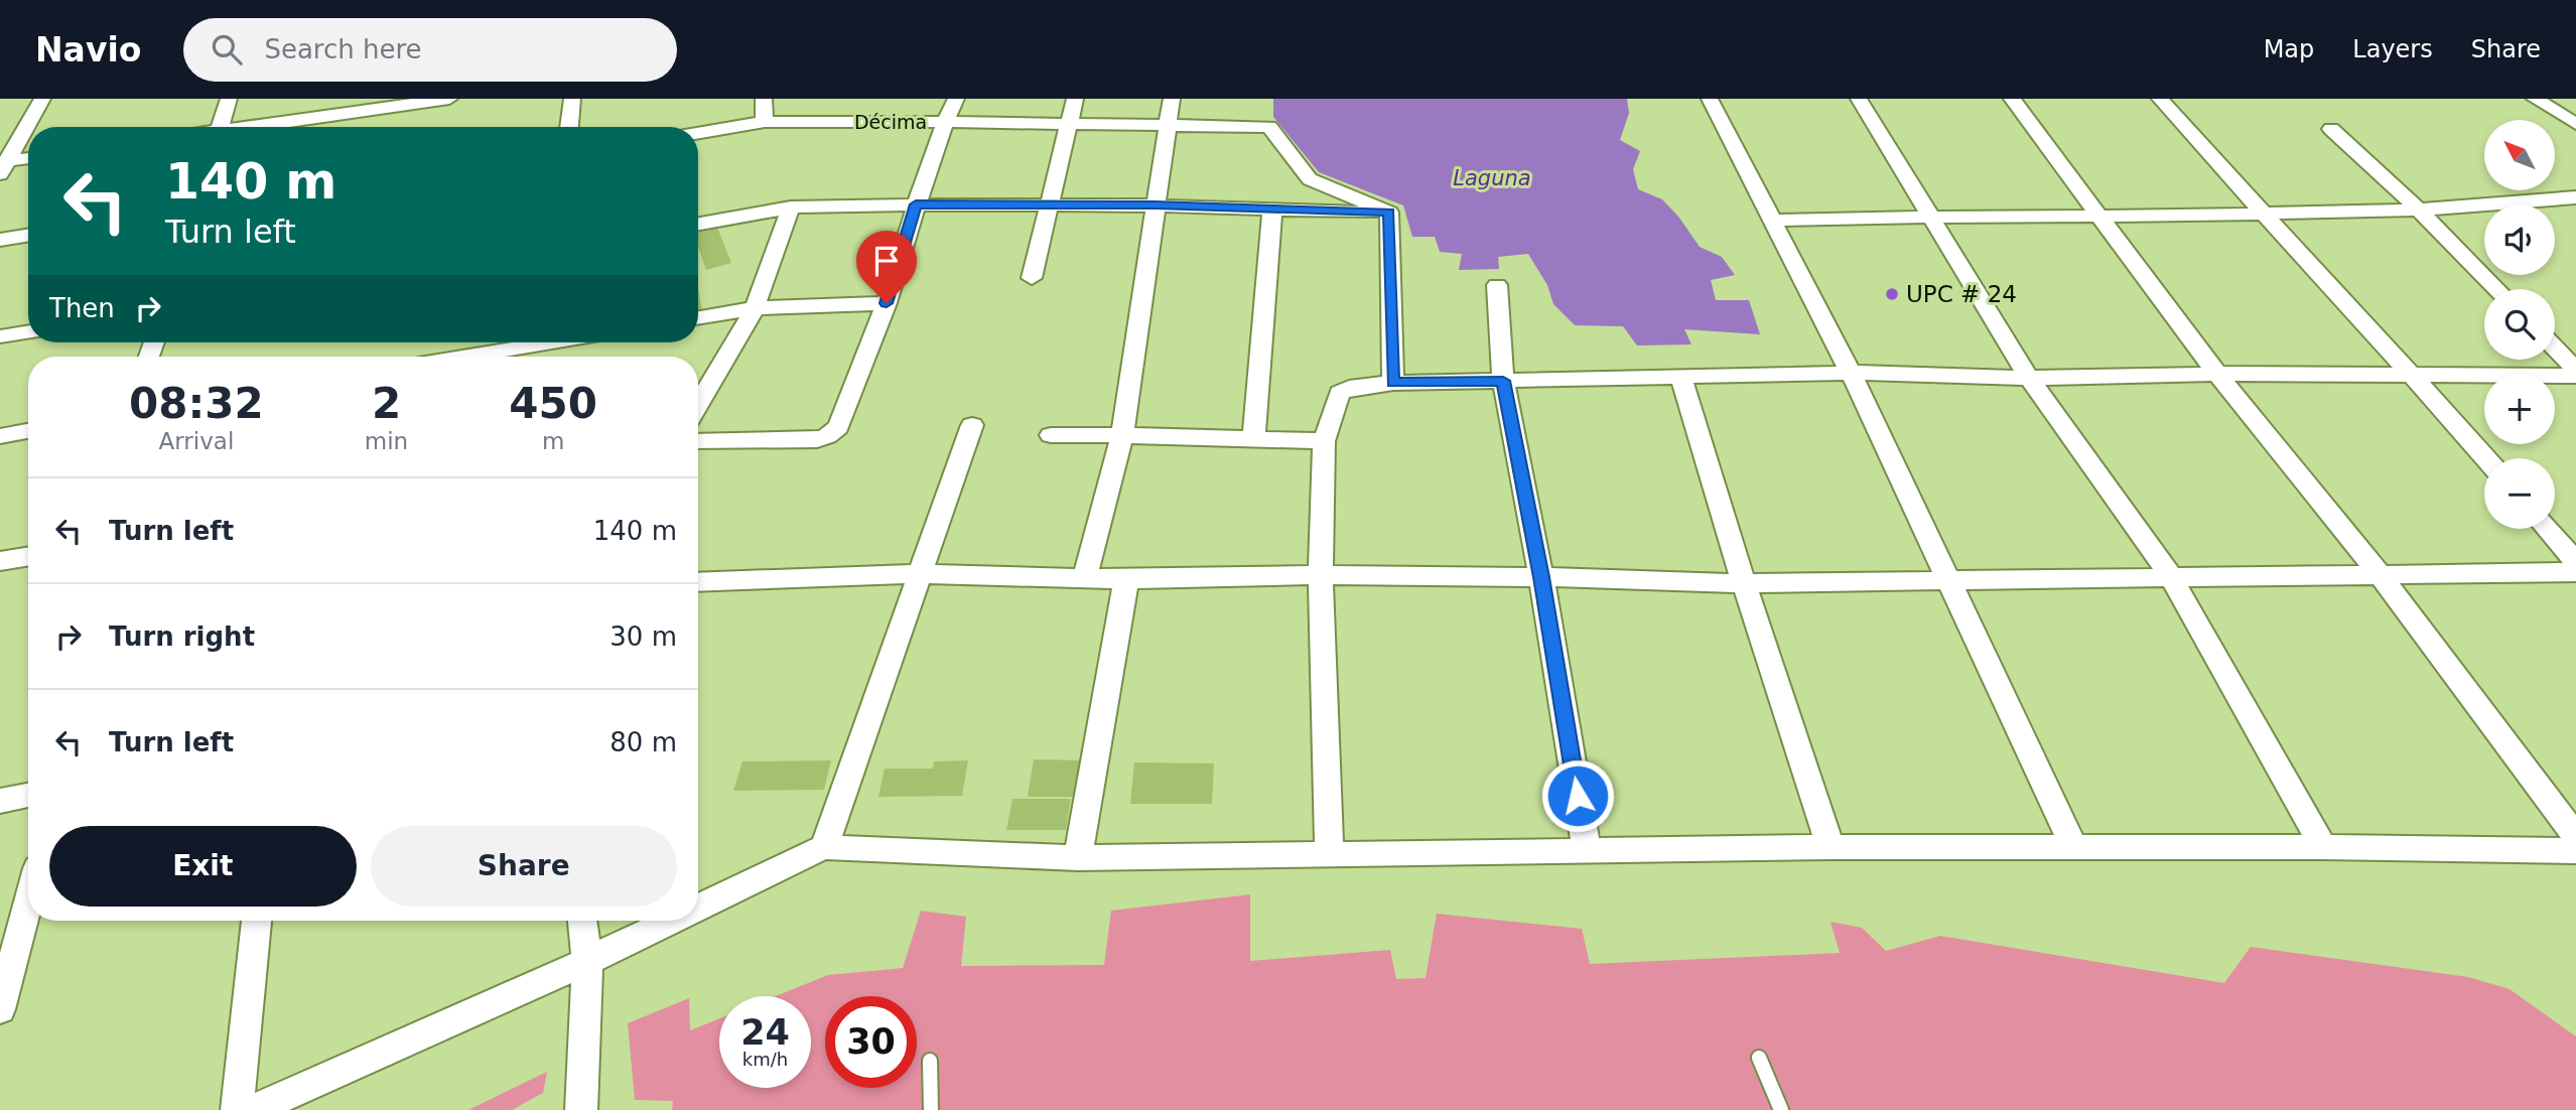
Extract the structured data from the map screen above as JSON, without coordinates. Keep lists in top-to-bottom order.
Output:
{
  "streets": {
    "street": ["Décima"]
  },
  "water": ["Laguna"],
  "places": ["UPC # 24"],
  "north": "top left",
  "page": {
    "header": "Navio",
    "search": "Search here",
    "nav": ["Map", "Layers", "Share"],
    "map_buttons": ["+", "−"],
    "turn": ["140 m", "Turn left"],
    "then": "Then",
    "eta": [
      "08:32",
      "Arrival",
      "2",
      "min",
      "450",
      "m"
    ],
    "list": [
      {
        "name": "Turn left",
        "value": "140 m"
      },
      {
        "name": "Turn right",
        "value": "30 m"
      },
      {
        "name": "Turn left",
        "value": "80 m"
      }
    ],
    "buttons": ["Exit", "Share"],
    "speed": "24 km/h",
    "limit": "30"
  }
}
